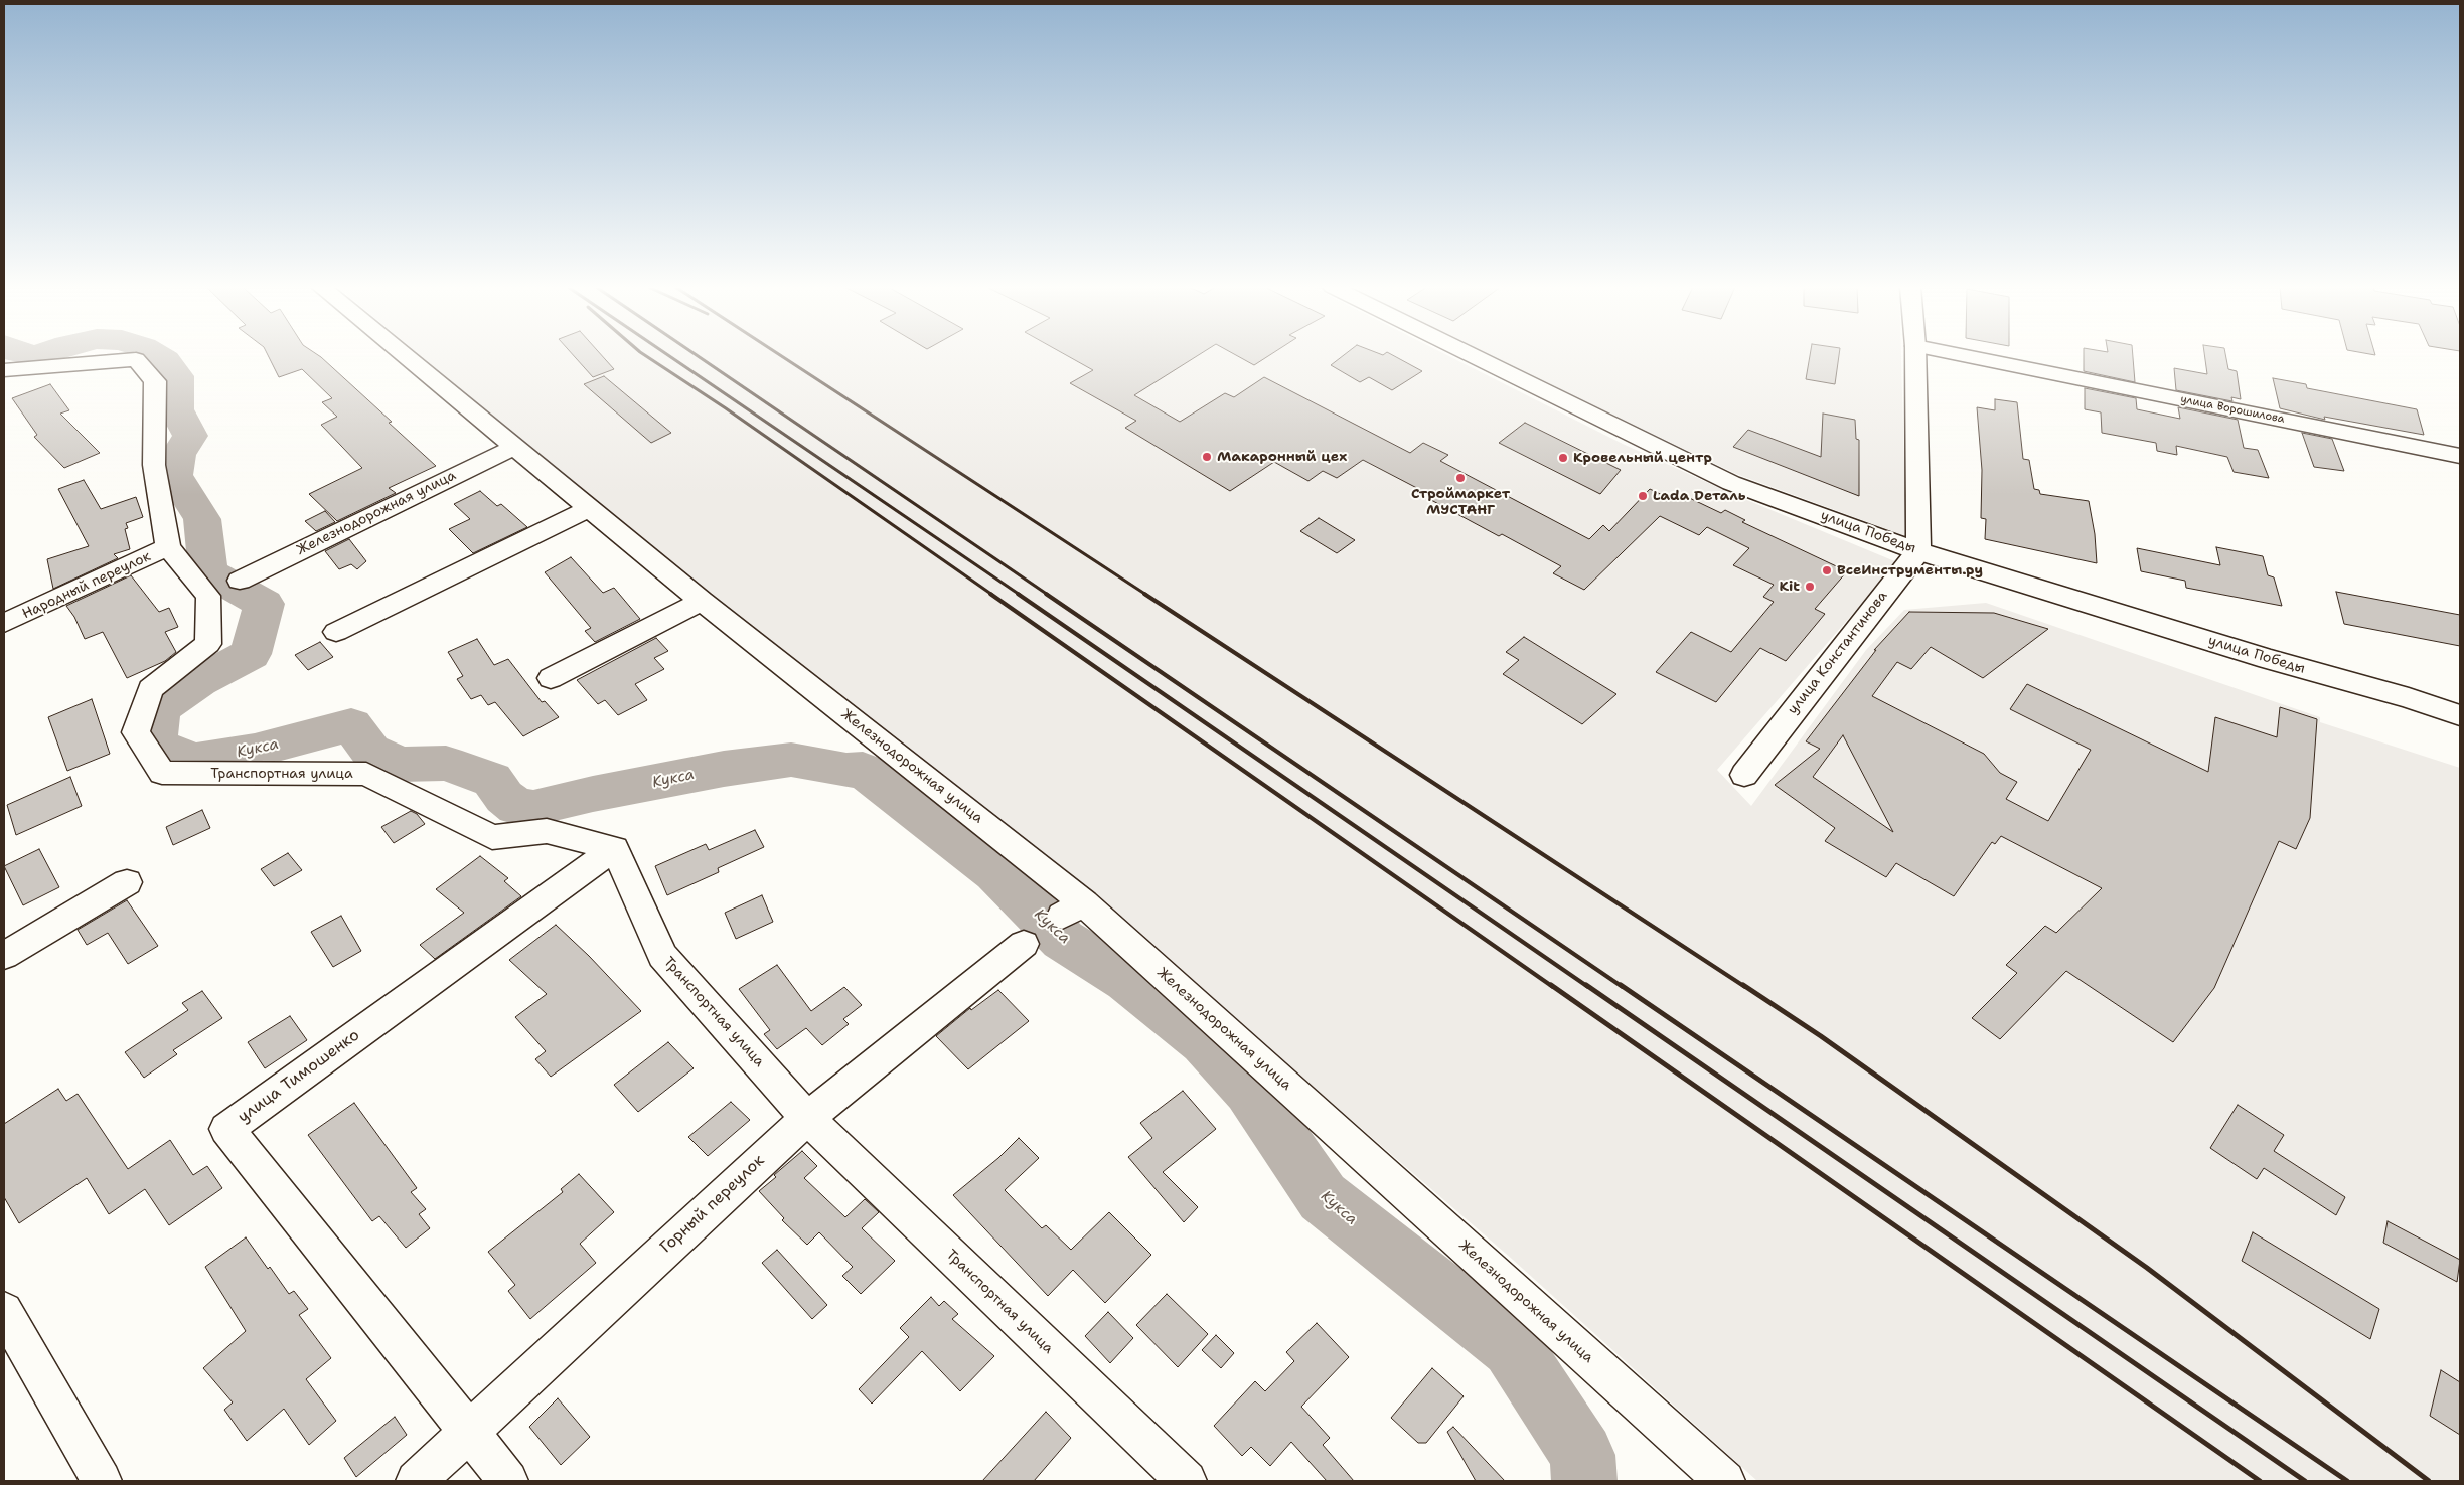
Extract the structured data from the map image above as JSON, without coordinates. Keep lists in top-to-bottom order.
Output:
{
  "streets": {
    "street": [
      "улица Ворошилова",
      "Железнодорожная улица",
      "улица Победы",
      "Народный переулок",
      "улица Константинова",
      "Транспортная улица",
      "улица Тимошенко",
      "Горный переулок"
    ]
  },
  "crossings": [
    ["улица Победы", "улица Константинова"],
    ["Народный переулок", "Транспортная улица"],
    ["Транспортная улица", "улица Тимошенко"],
    ["Транспортная улица", "Горный переулок"],
    ["улица Тимошенко", "Горный переулок"]
  ],
  "water": ["Кукса"],
  "places": [
    "Макаронный цех",
    "Кровельный центр",
    "Строймаркет МУСТАНГ",
    "Lada Dеталь",
    "ВсеИнструменты.ру",
    "Kit"
  ]
}
